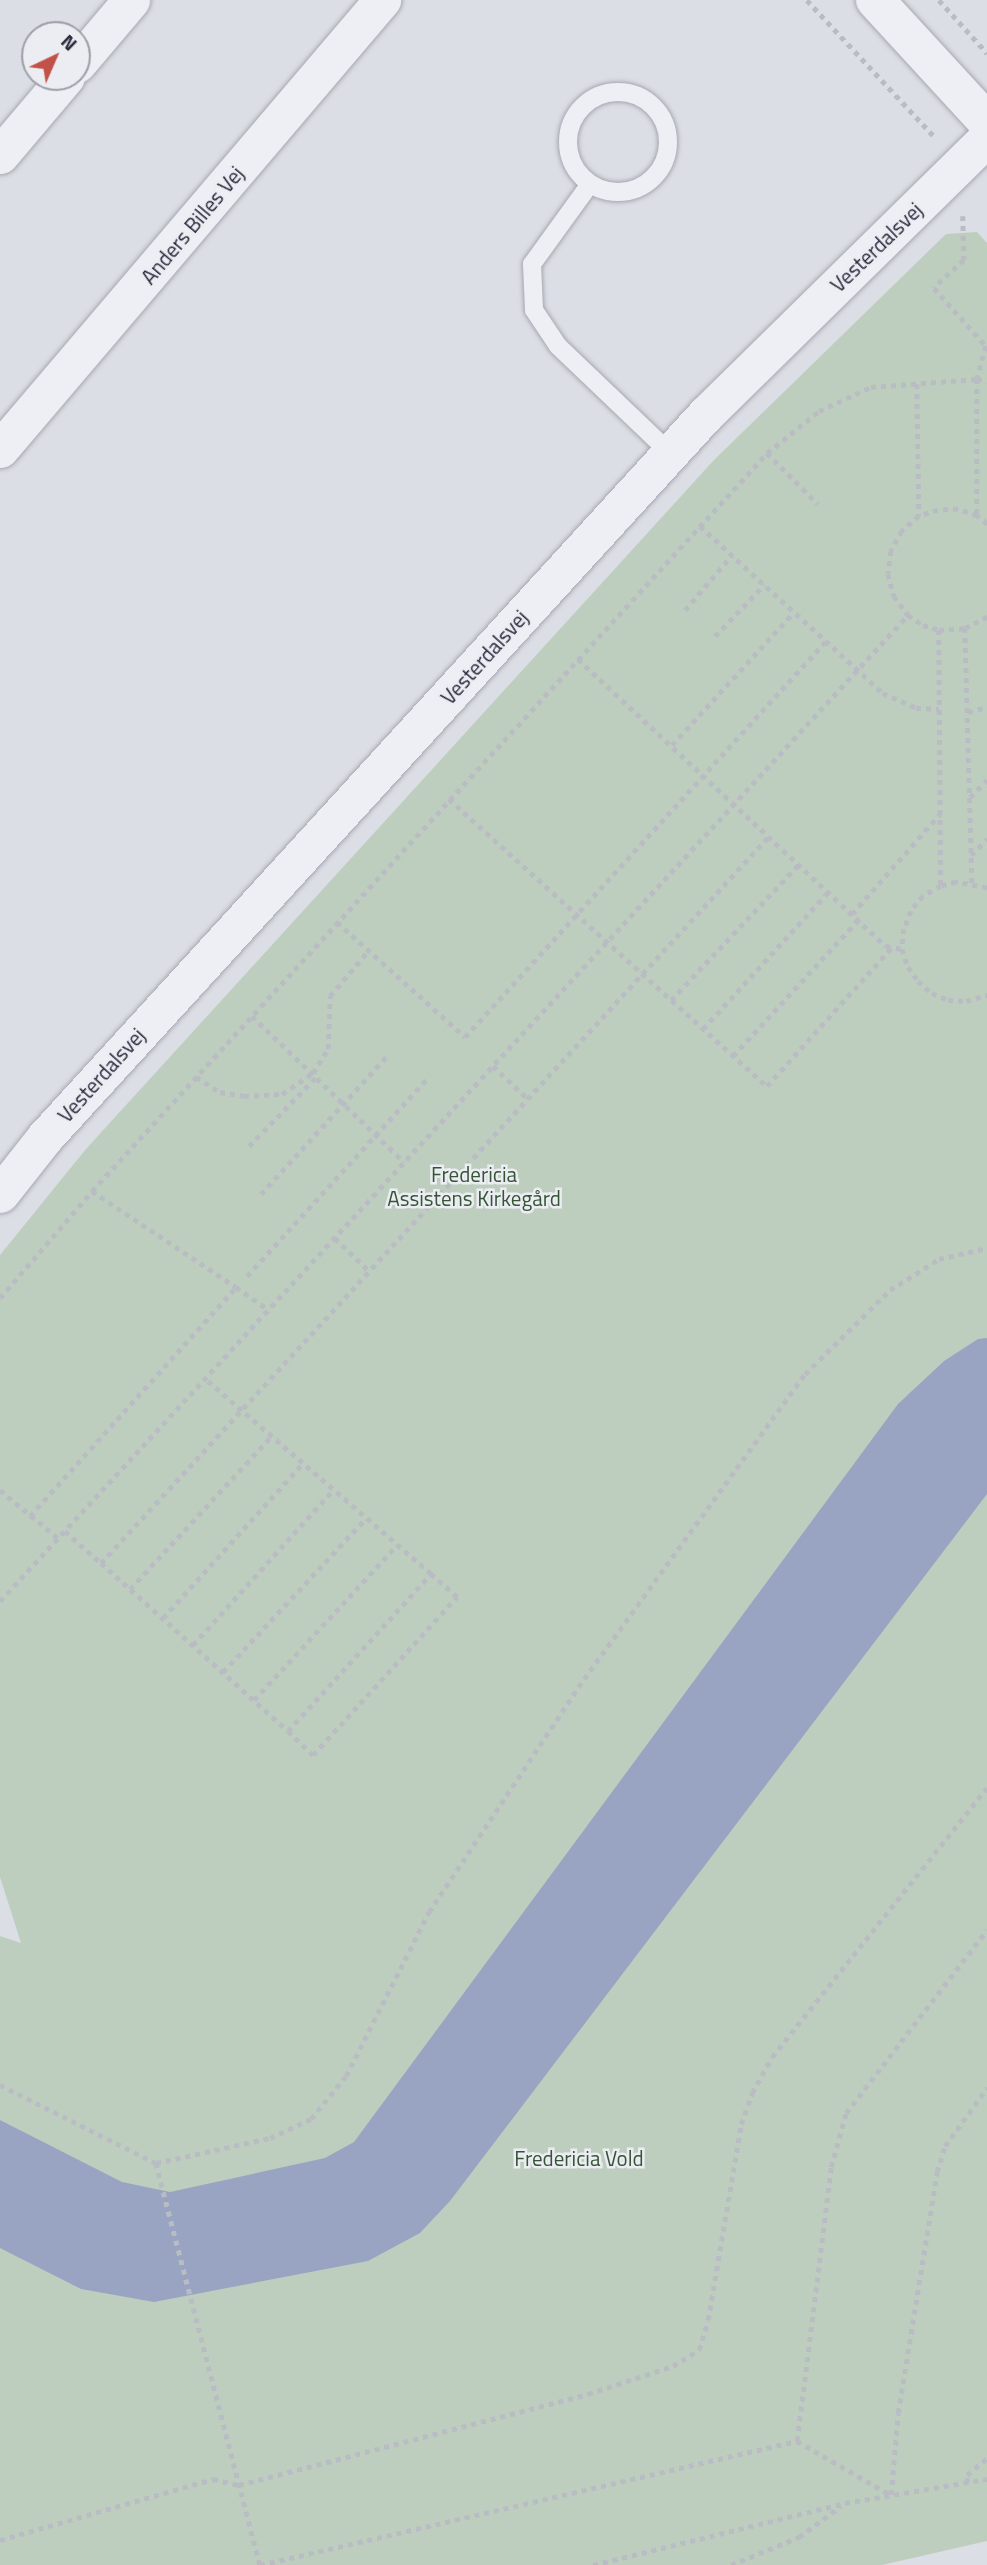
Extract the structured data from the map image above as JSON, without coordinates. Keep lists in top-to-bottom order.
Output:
{
  "streets": {
    "street": ["Anders Billes Vej", "Vesterdalsvej"]
  },
  "parks": ["Fredericia Assistens Kirkegård", "Fredericia Vold"],
  "north": "top right"
}
